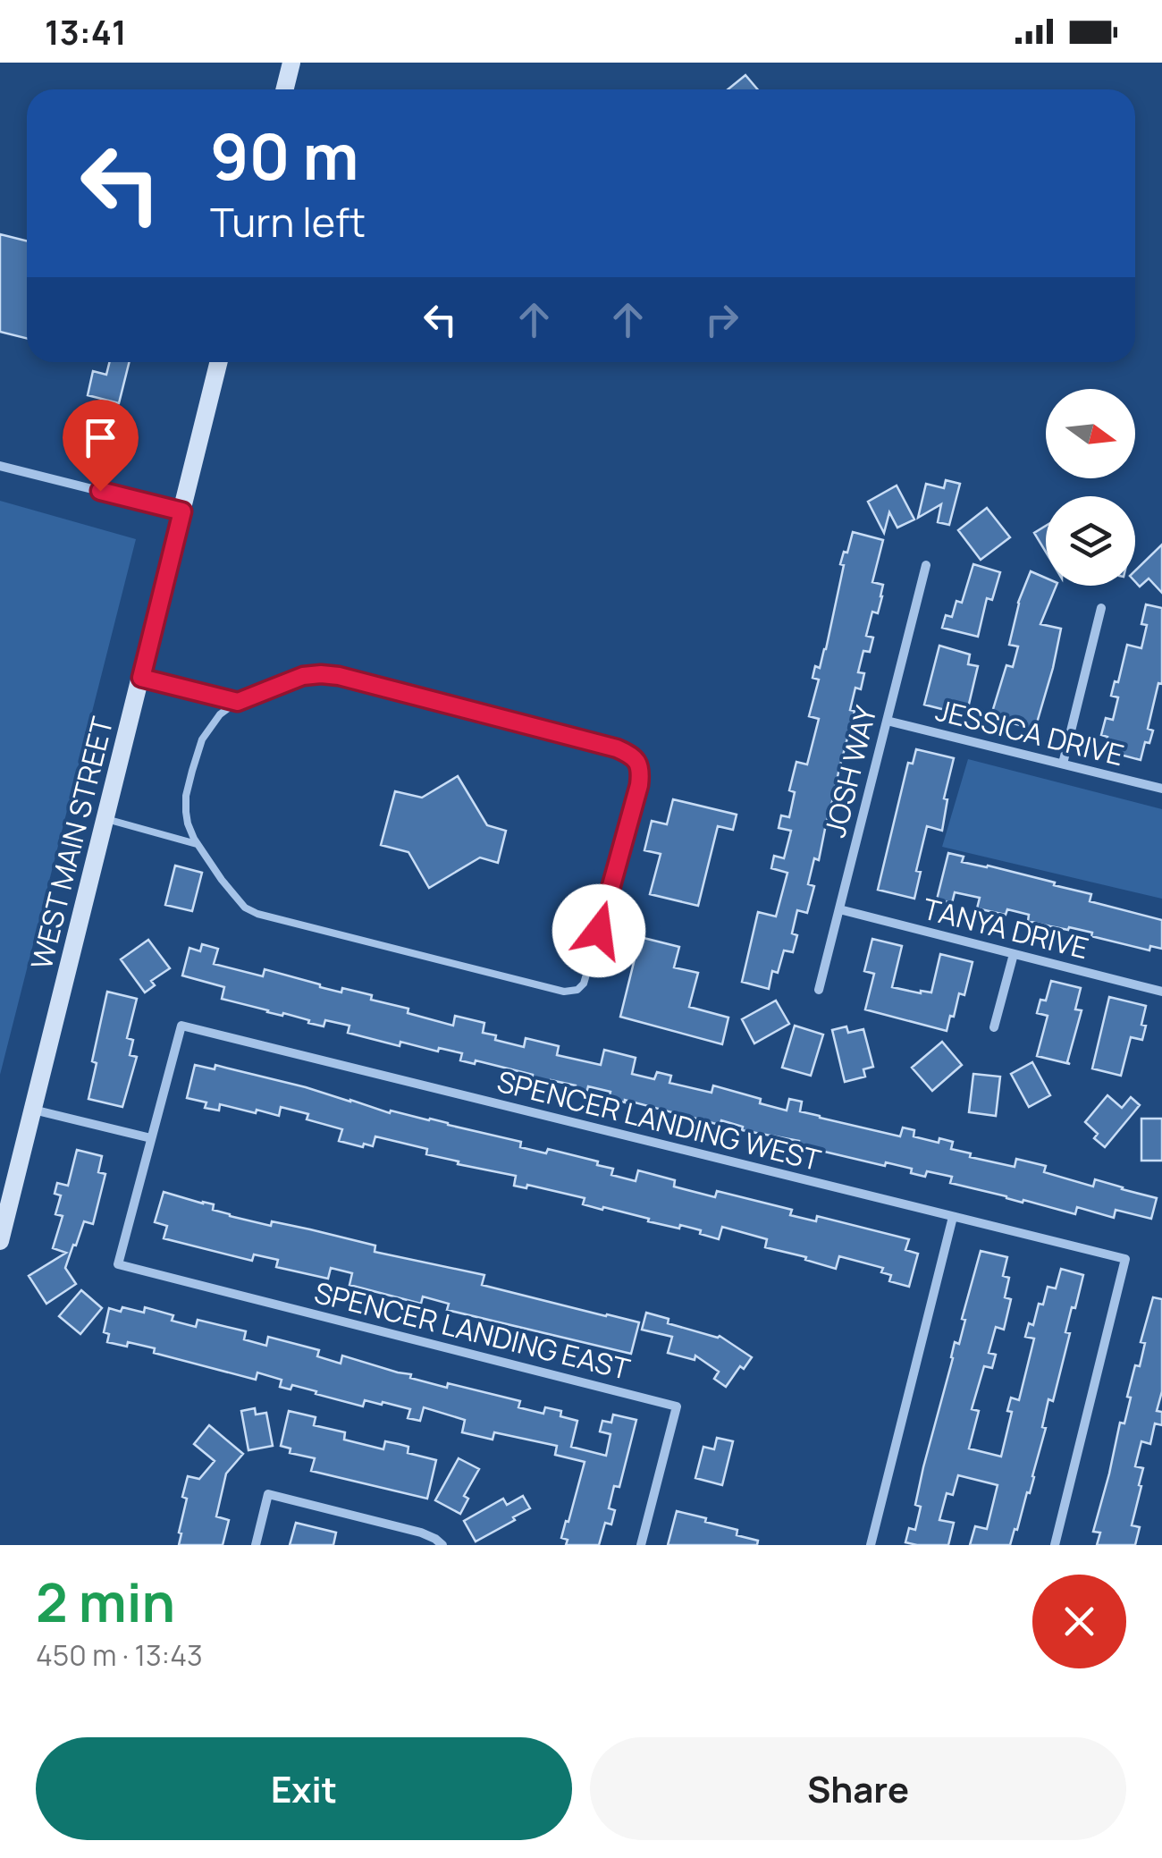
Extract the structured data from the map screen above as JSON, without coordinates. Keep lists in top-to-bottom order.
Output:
{
  "streets": {
    "main road": ["WEST MAIN STREET"],
    "street": [
      "JESSICA DRIVE",
      "JOSH WAY",
      "TANYA DRIVE",
      "SPENCER LANDING WEST",
      "SPENCER LANDING EAST"
    ]
  },
  "crossings": [
    ["JESSICA DRIVE", "JOSH WAY"],
    ["JOSH WAY", "TANYA DRIVE"],
    ["SPENCER LANDING WEST", "SPENCER LANDING EAST"]
  ],
  "north": "right",
  "page": {
    "status": "13:41",
    "turn": ["90 m", "Turn left"],
    "heading": ["2 min", "450 m · 13:43"],
    "buttons": ["Exit", "Share"]
  }
}
